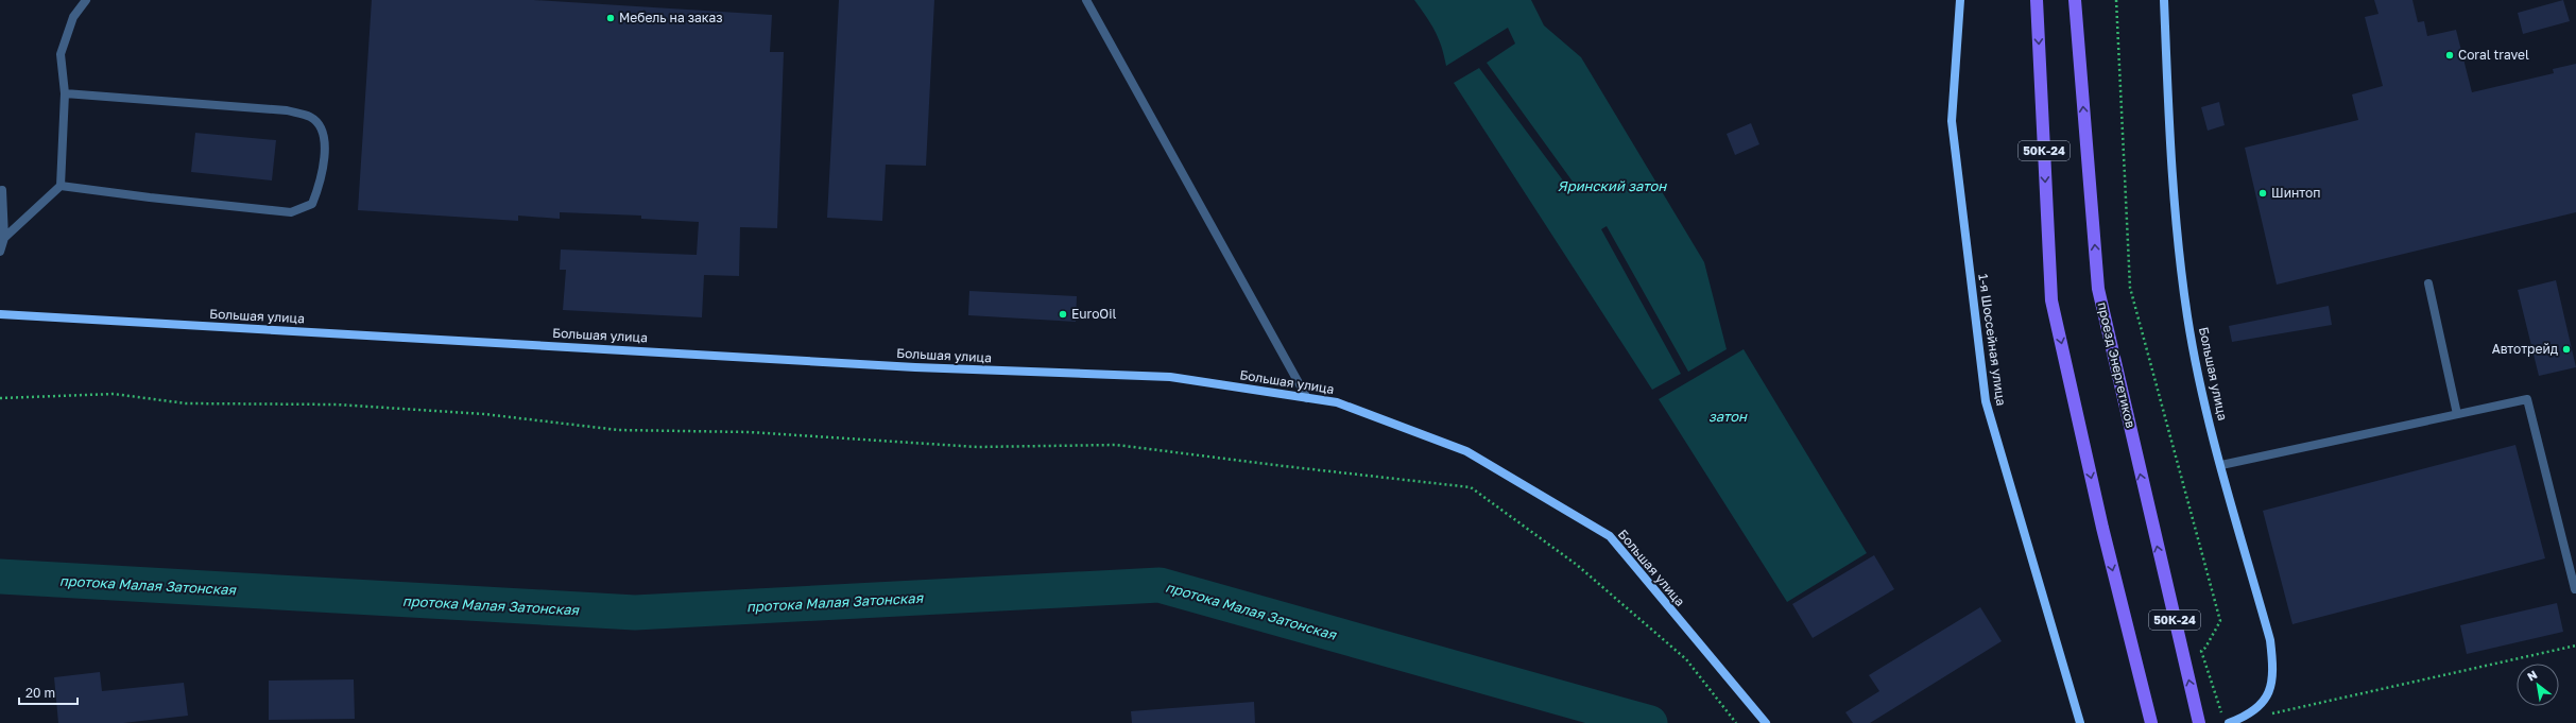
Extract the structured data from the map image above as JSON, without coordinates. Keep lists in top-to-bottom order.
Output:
{
  "streets": {
    "main road": [
      "50К-24",
      "Большая улица",
      "1-я Шоссейная улица",
      "проезд Энергетиков"
    ]
  },
  "water": ["Яринский затон", "затон", "протока Малая Затонская"],
  "places": [
    "Мебель на заказ",
    "Coral travel",
    "Шинтоп",
    "EuroOil",
    "Автотрейд"
  ],
  "scale_bar": "20 m",
  "north": "top left"
}
